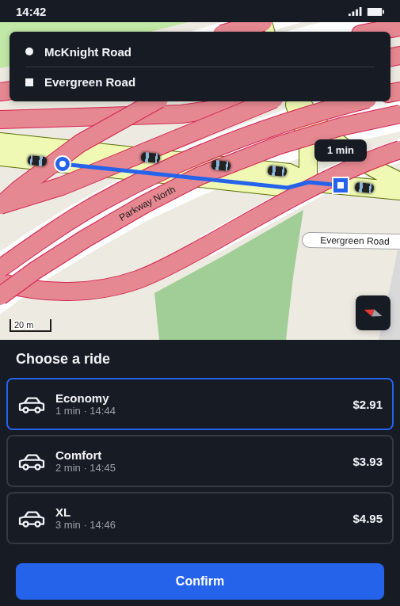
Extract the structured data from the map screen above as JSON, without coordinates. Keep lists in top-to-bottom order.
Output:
{
  "streets": {
    "highway": ["Parkway North"],
    "street": ["Evergreen Road"]
  },
  "scale_bar": "20 m",
  "north": "left",
  "page": {
    "status": "14:42",
    "banner": ["McKnight Road", "Evergreen Road"],
    "bubble": "1 min",
    "scale": "20 m",
    "heading": "Choose a ride",
    "list": [
      {
        "name": "Economy",
        "note": "1 min · 14:44",
        "value": "$2.91"
      },
      {
        "name": "Comfort",
        "note": "2 min · 14:45",
        "value": "$3.93"
      },
      {
        "name": "XL",
        "note": "3 min · 14:46",
        "value": "$4.95"
      }
    ],
    "buttons": "Confirm"
  }
}
